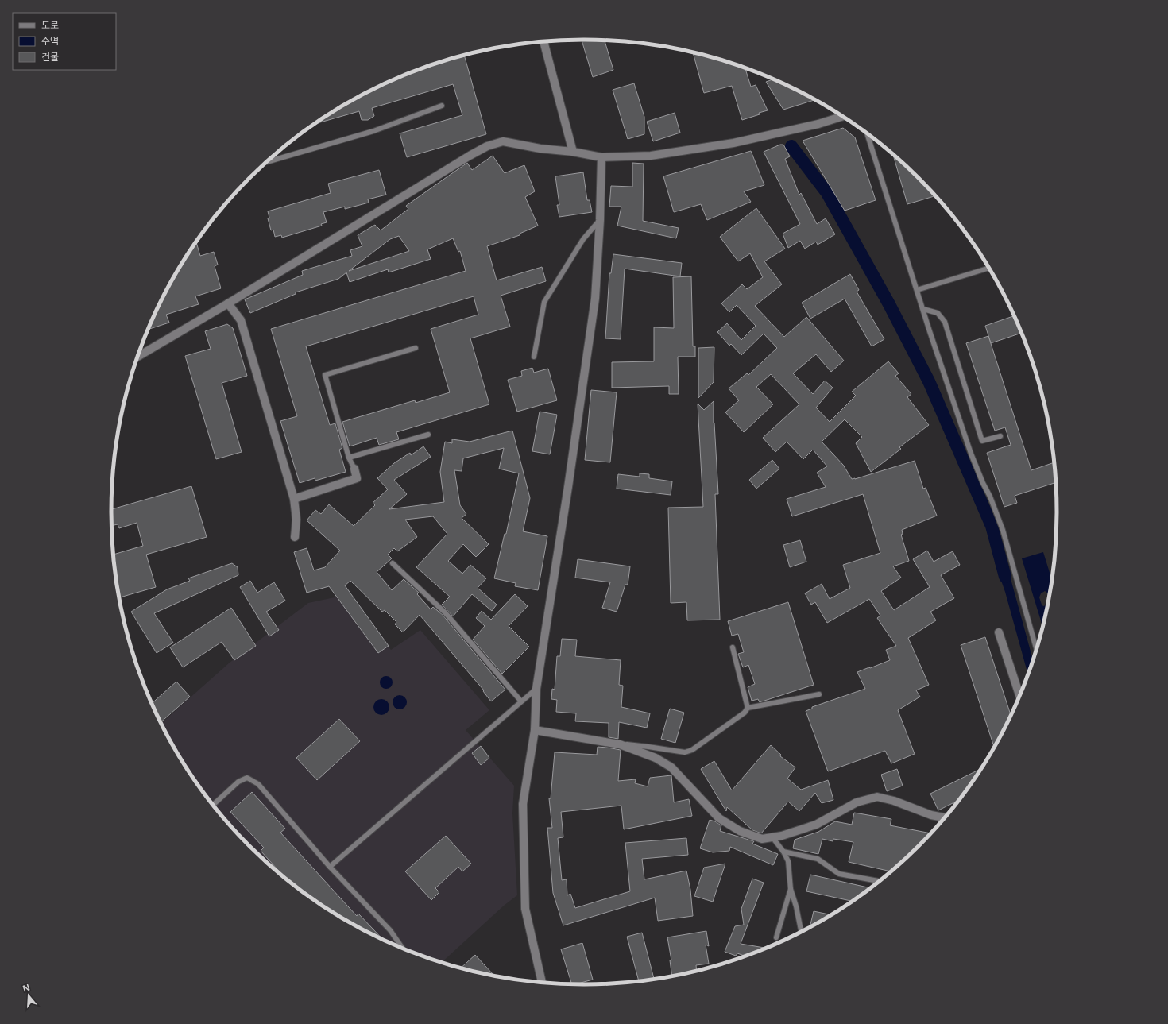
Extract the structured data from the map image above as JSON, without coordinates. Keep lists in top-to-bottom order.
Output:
{
  "legend": ["도로", "수역", "건물"],
  "north": "top"
}
